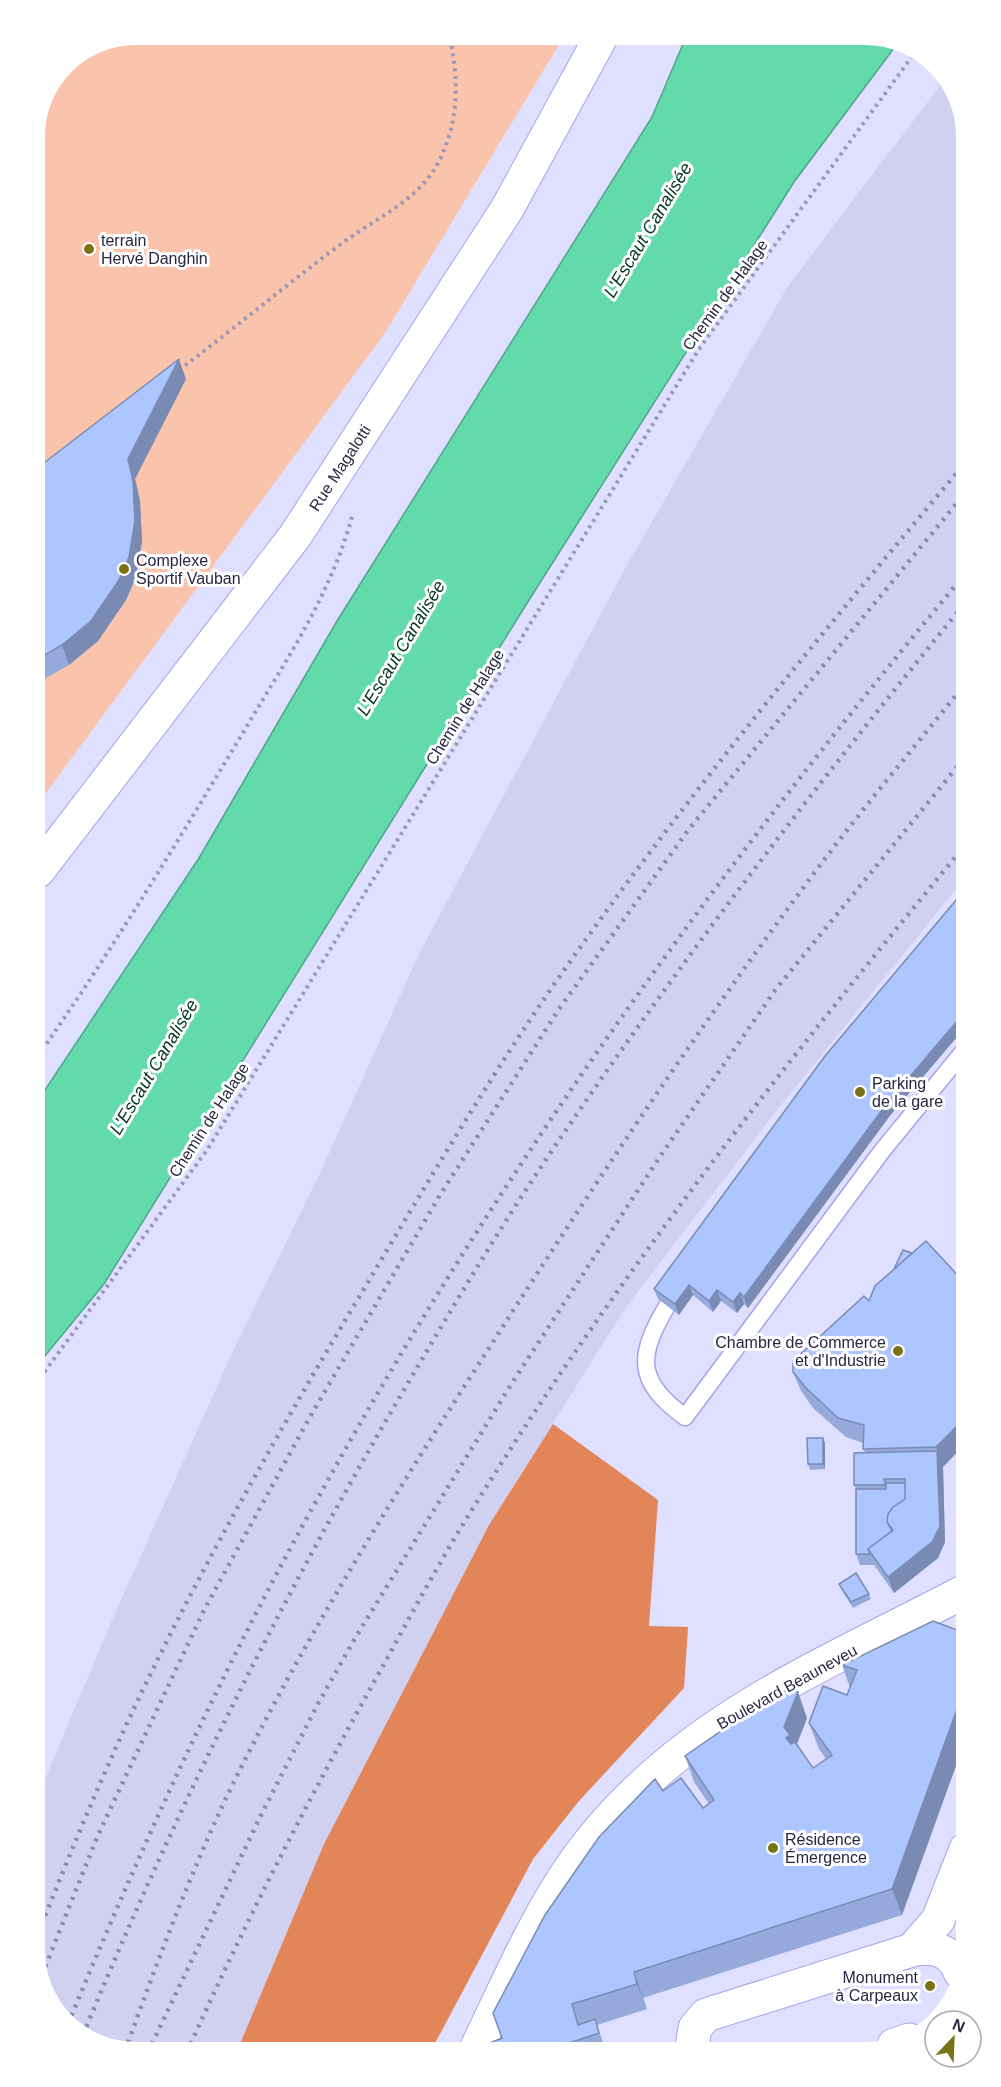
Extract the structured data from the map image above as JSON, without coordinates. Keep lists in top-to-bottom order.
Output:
{
  "streets": {
    "main road": ["Rue Magalotti", "Boulevard Beauneveu"],
    "path": ["Chemin de Halage"]
  },
  "water": ["L'Escaut Canalisée"],
  "places": [
    "terrain Hervé Danghin",
    "Complexe Sportif Vauban",
    "Parking de la gare",
    "Chambre de Commerce et d'Industrie",
    "Résidence Émergence",
    "Monument à Carpeaux"
  ],
  "north": "top right"
}
